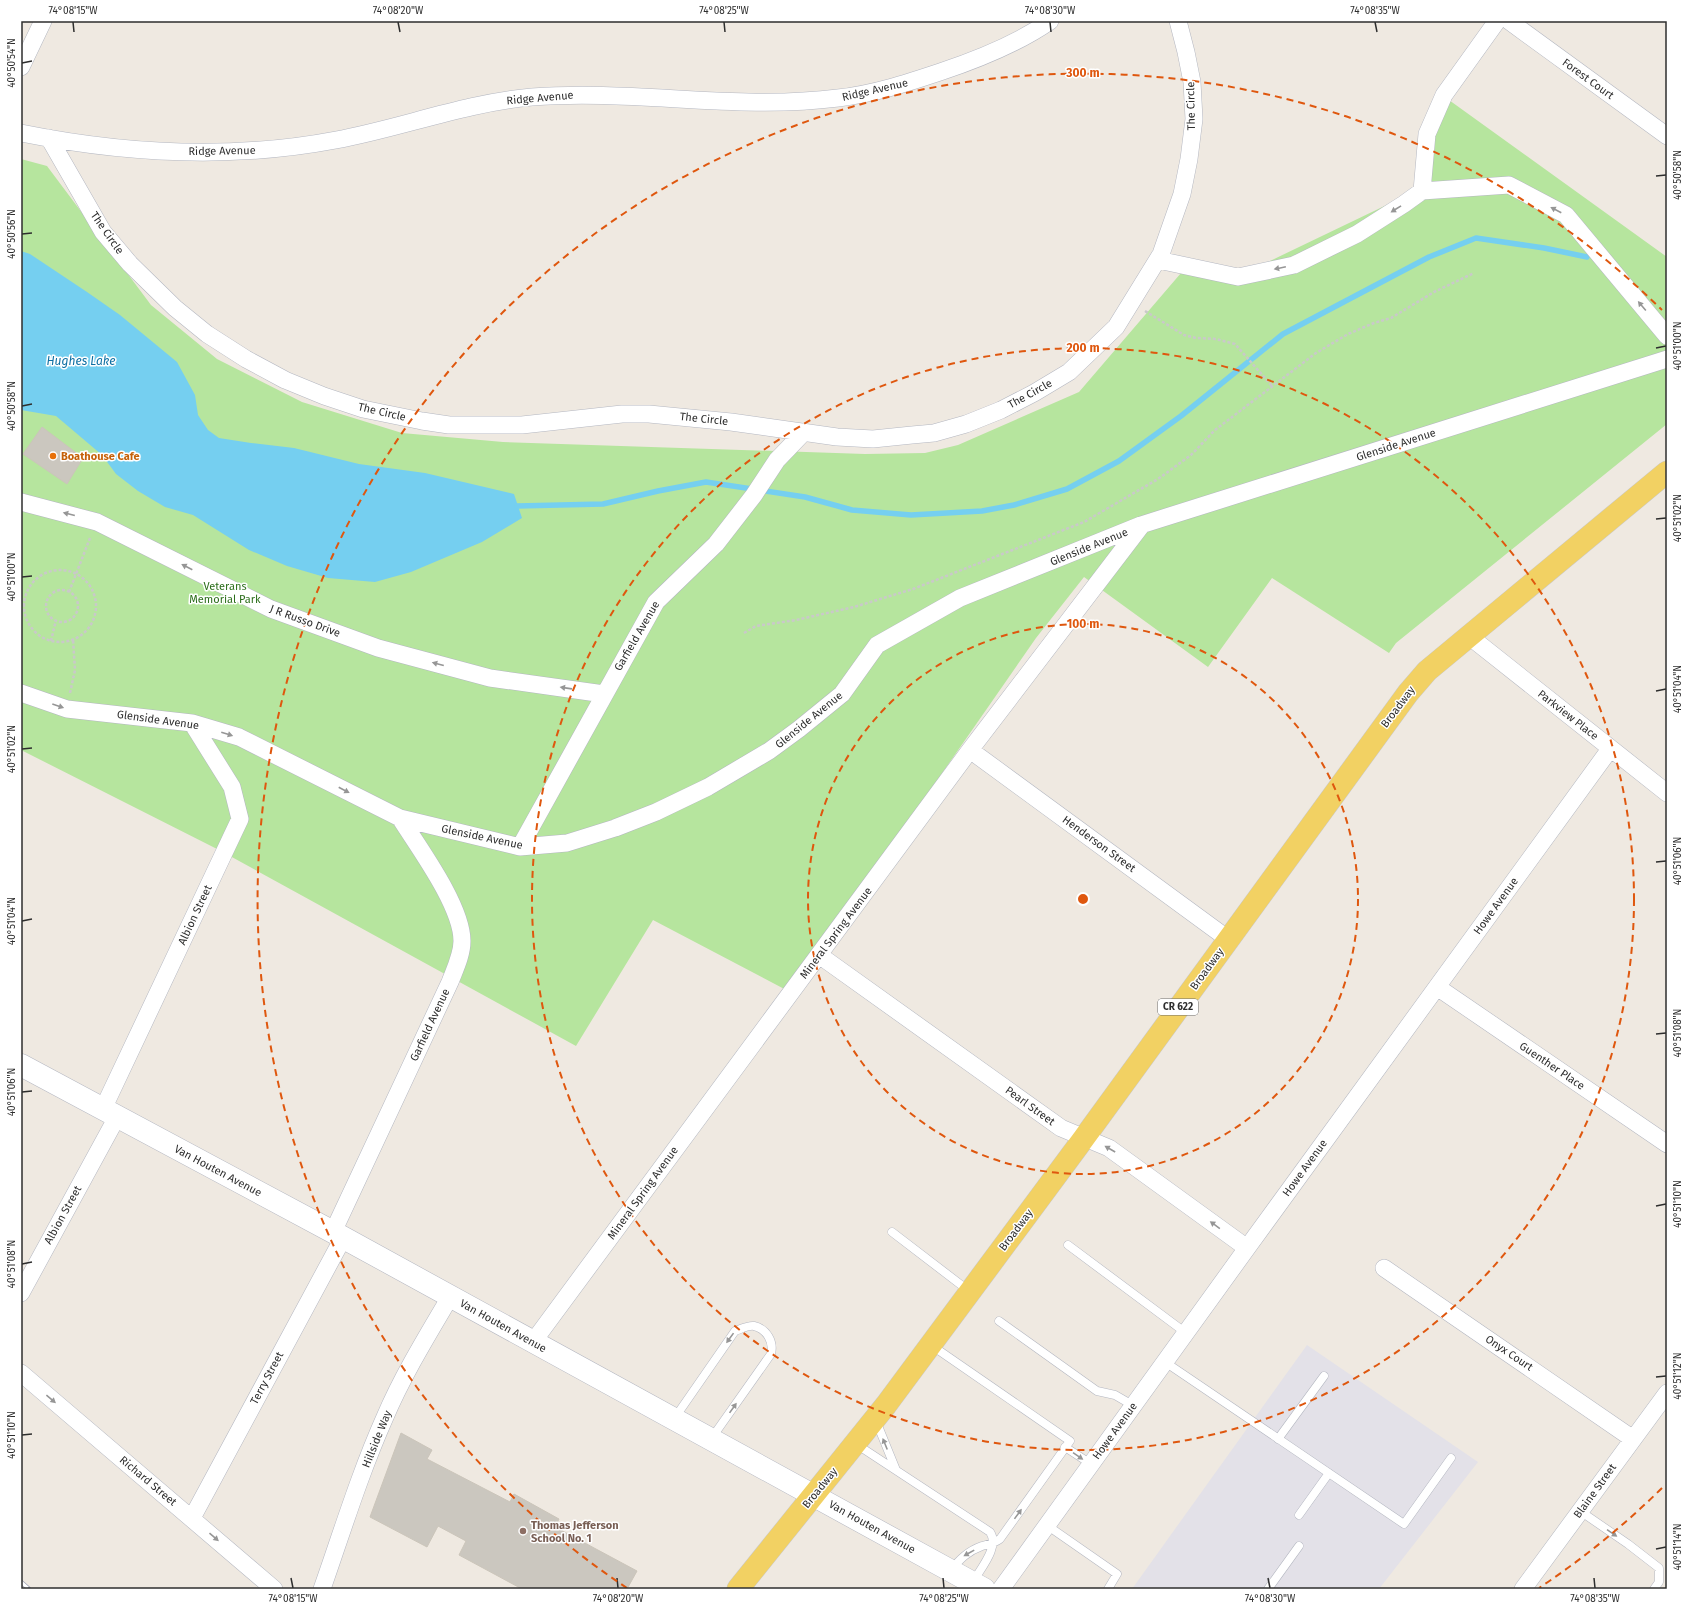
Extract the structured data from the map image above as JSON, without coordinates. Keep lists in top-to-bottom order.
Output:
{
  "streets": {
    "main road": ["Broadway", "CR 622", "Van Houten Avenue"],
    "street": [
      "Forest Court",
      "Ridge Avenue",
      "The Circle",
      "Glenside Avenue",
      "J R Russo Drive",
      "Garfield Avenue",
      "Parkview Place",
      "Henderson Street",
      "Howe Avenue",
      "Albion Street",
      "Mineral Spring Avenue",
      "Guenther Place",
      "Pearl Street",
      "Onyx Court",
      "Terry Street",
      "Hillside Way",
      "Richard Street",
      "Blaine Street"
    ]
  },
  "crossings": [
    ["Ridge Avenue", "The Circle"],
    ["The Circle", "Garfield Avenue"],
    ["Glenside Avenue", "Garfield Avenue"],
    ["Glenside Avenue", "Albion Street"],
    ["Glenside Avenue", "Mineral Spring Avenue"],
    ["J R Russo Drive", "Garfield Avenue"],
    ["Garfield Avenue", "Van Houten Avenue"],
    ["Garfield Avenue", "Terry Street"],
    ["Broadway", "Parkview Place"],
    ["Broadway", "Henderson Street"],
    ["Broadway", "Pearl Street"],
    ["Broadway", "Van Houten Avenue"],
    ["Parkview Place", "Howe Avenue"],
    ["Henderson Street", "Mineral Spring Avenue"],
    ["Howe Avenue", "Guenther Place"],
    ["Howe Avenue", "Pearl Street"],
    ["Albion Street", "Van Houten Avenue"],
    ["Mineral Spring Avenue", "Pearl Street"],
    ["Mineral Spring Avenue", "Van Houten Avenue"],
    ["Van Houten Avenue", "Terry Street"],
    ["Van Houten Avenue", "Hillside Way"],
    ["Onyx Court", "Blaine Street"],
    ["Terry Street", "Richard Street"]
  ],
  "one_way": ["J R Russo Drive", "Pearl Street", "Richard Street"],
  "water": ["Hughes Lake"],
  "parks": ["Veterans Memorial Park"],
  "places": ["Boathouse Cafe", "Thomas Jefferson School No. 1"],
  "coordinates": [
    "74°08'15\"W",
    "74°08'20\"W",
    "74°08'25\"W",
    "74°08'30\"W",
    "74°08'35\"W",
    "40°50'54\"N",
    "40°50'58\"N",
    "40°50'56\"N",
    "40°51'00\"N",
    "40°51'02\"N",
    "40°51'04\"N",
    "40°51'06\"N",
    "40°51'08\"N",
    "40°51'10\"N",
    "40°51'12\"N",
    "40°51'14\"N"
  ],
  "rings": ["300 m", "200 m", "100 m"]
}
